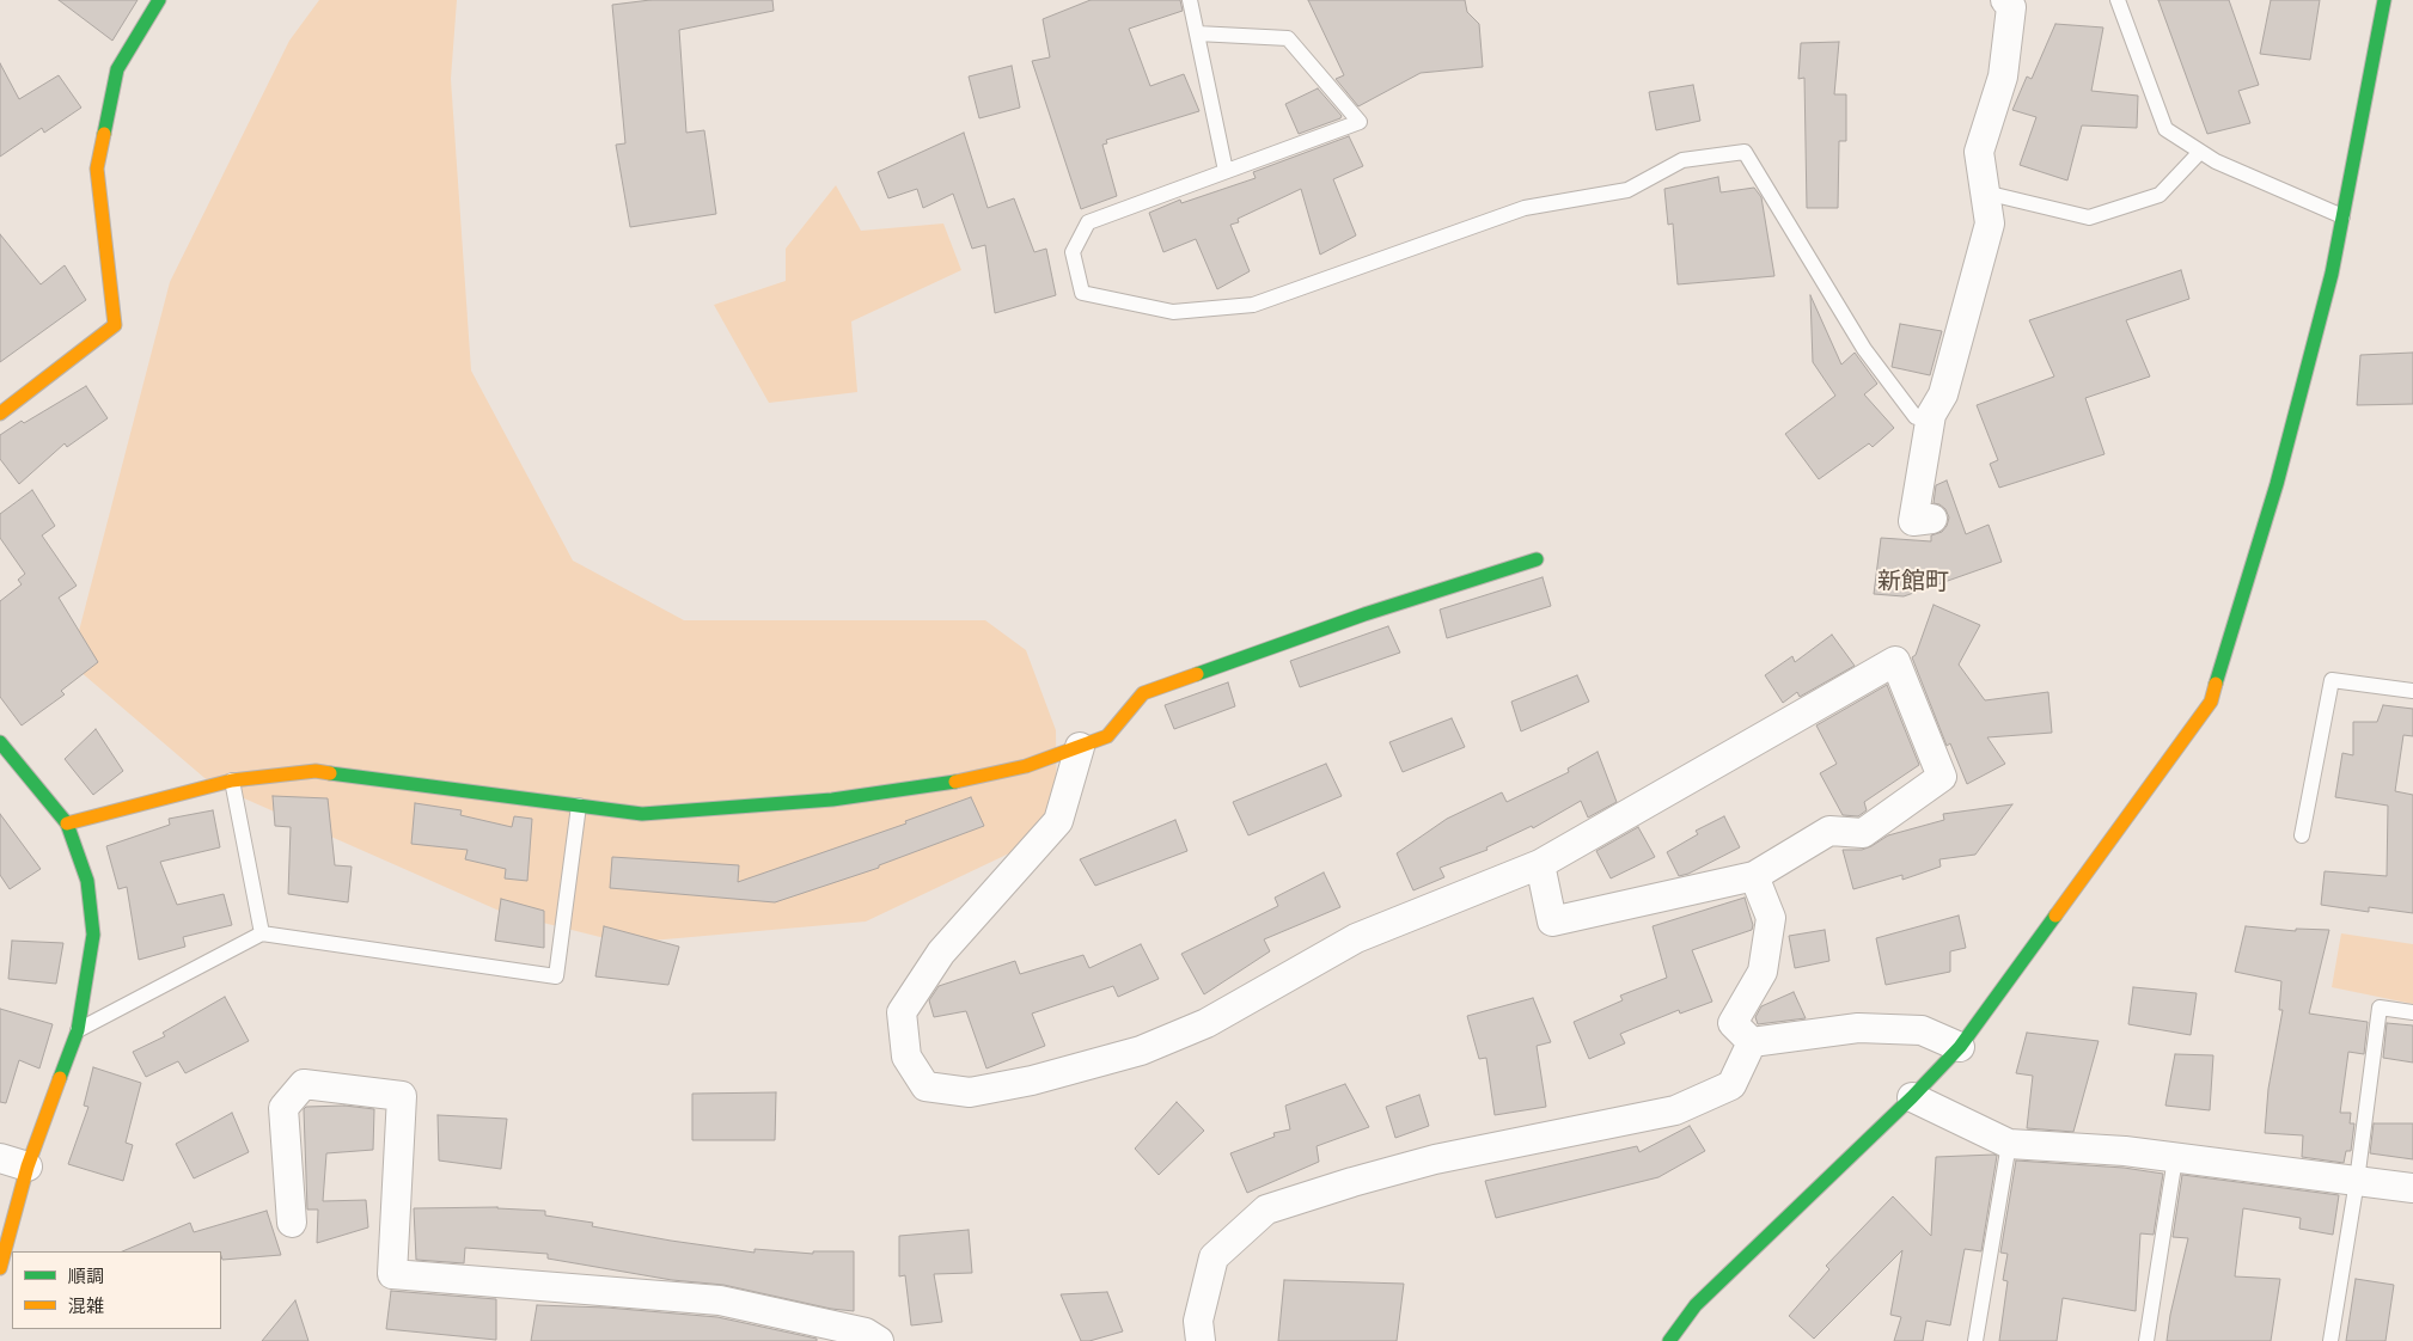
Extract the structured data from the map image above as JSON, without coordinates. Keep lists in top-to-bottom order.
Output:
{
  "districts": ["新館町"],
  "legend": ["順調", "混雑"]
}
